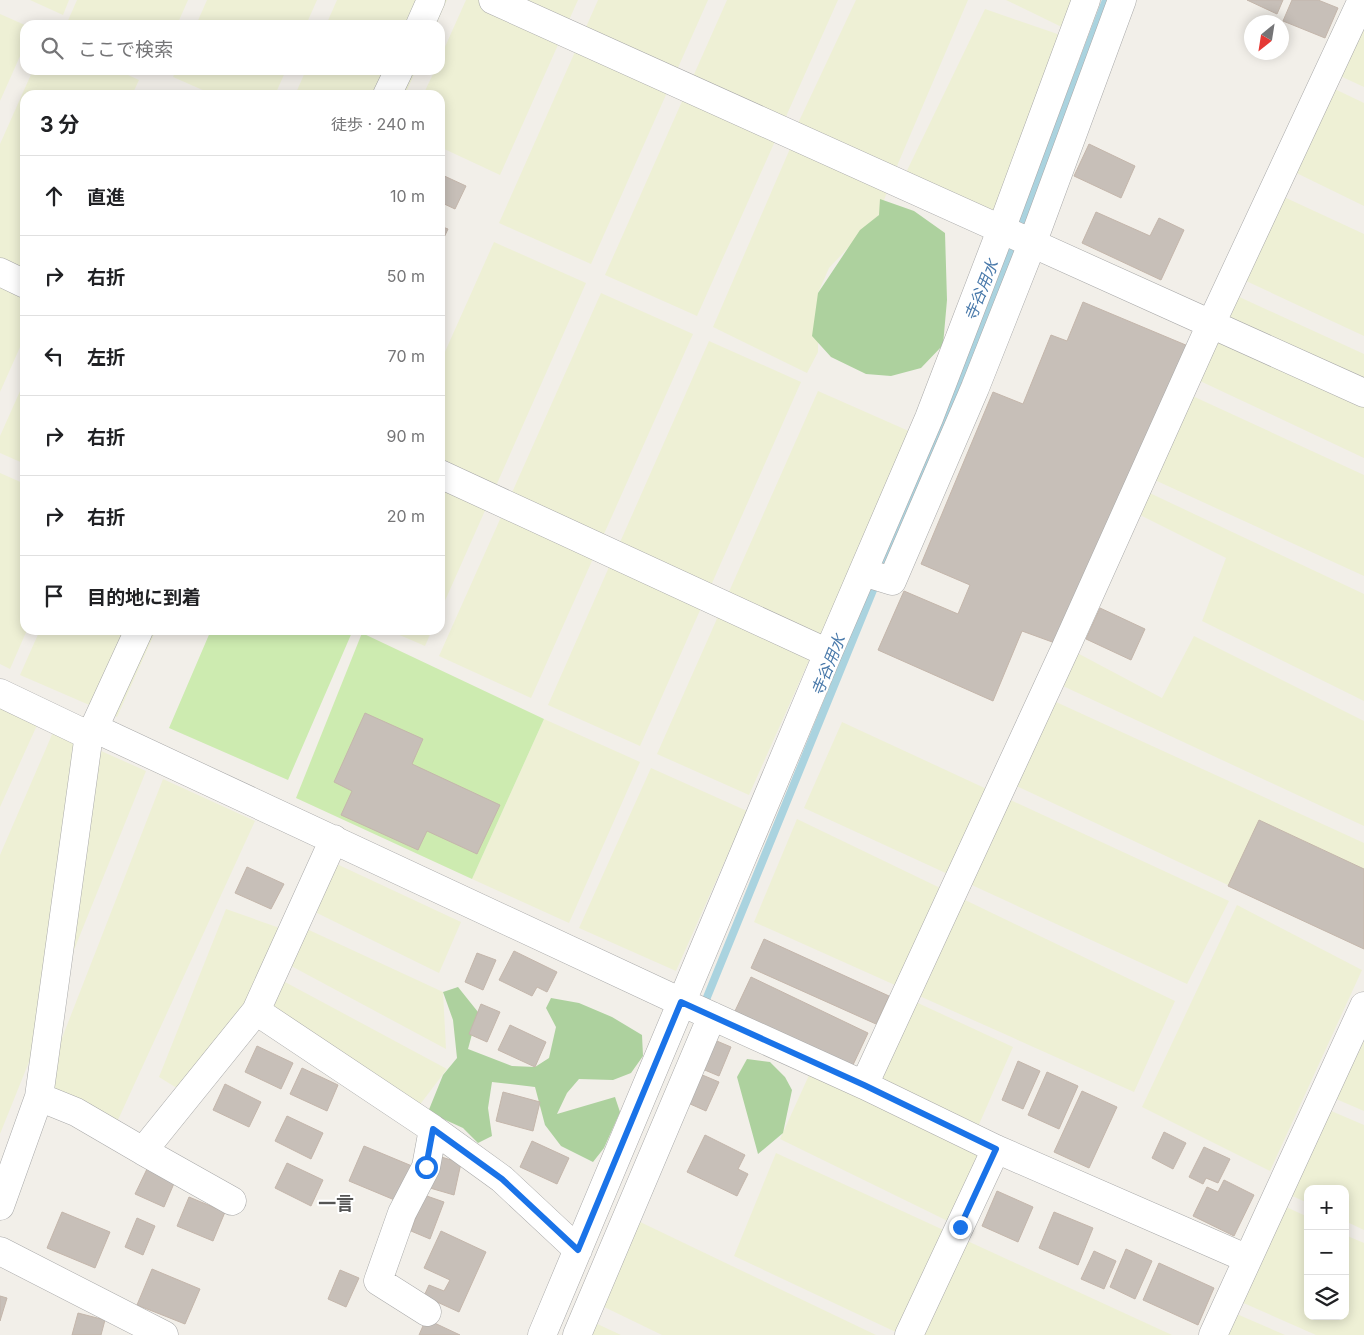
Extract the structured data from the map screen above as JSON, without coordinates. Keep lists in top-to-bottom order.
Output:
{
  "districts": ["一言"],
  "water": ["寺谷用水"],
  "north": "bottom left",
  "page": {
    "search": "ここで検索",
    "heading": ["3 分", "徒歩 · 240 m"],
    "list": [
      ["直進", "10 m"],
      ["右折", "50 m"],
      ["左折", "70 m"],
      ["右折", "90 m"],
      ["右折", "20 m"],
      "目的地に到着"
    ],
    "map_buttons": ["+", "−"]
  }
}
